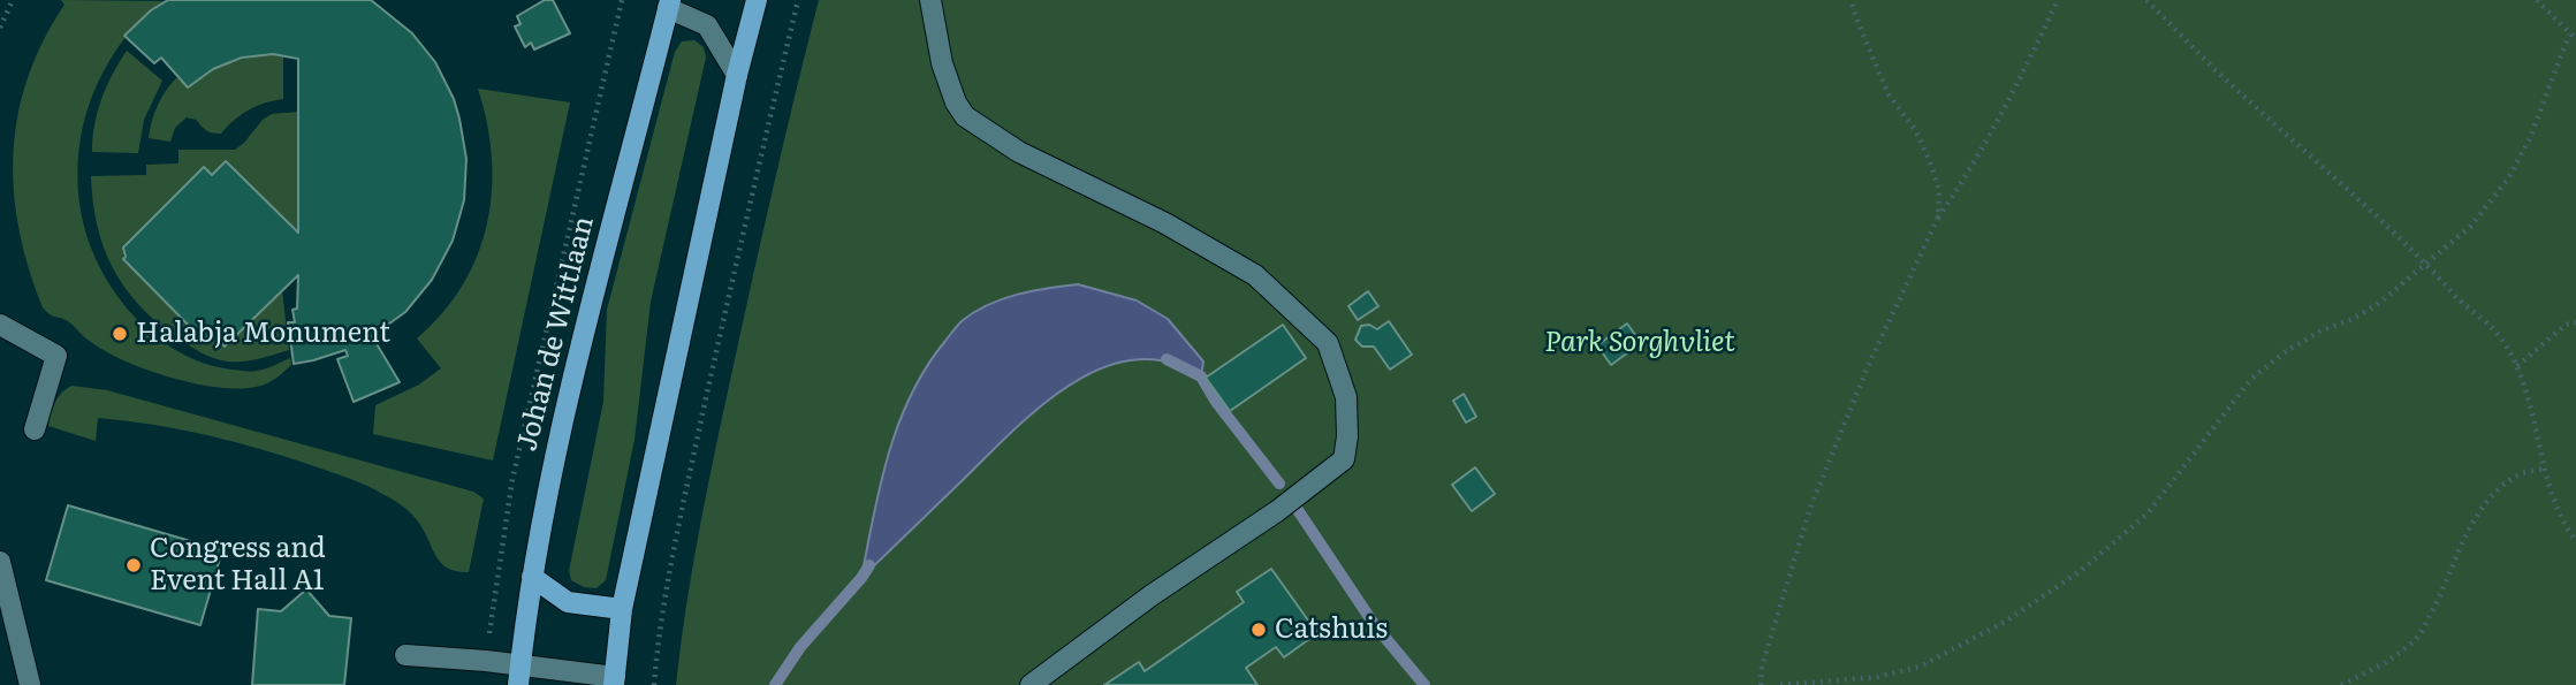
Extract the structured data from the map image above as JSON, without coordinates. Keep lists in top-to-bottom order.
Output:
{
  "streets": {
    "main road": ["Johan de Wittlaan"]
  },
  "parks": ["Park Sorghvliet"],
  "places": ["Halabja Monument", "Congress and Event Hall A1", "Catshuis"]
}
